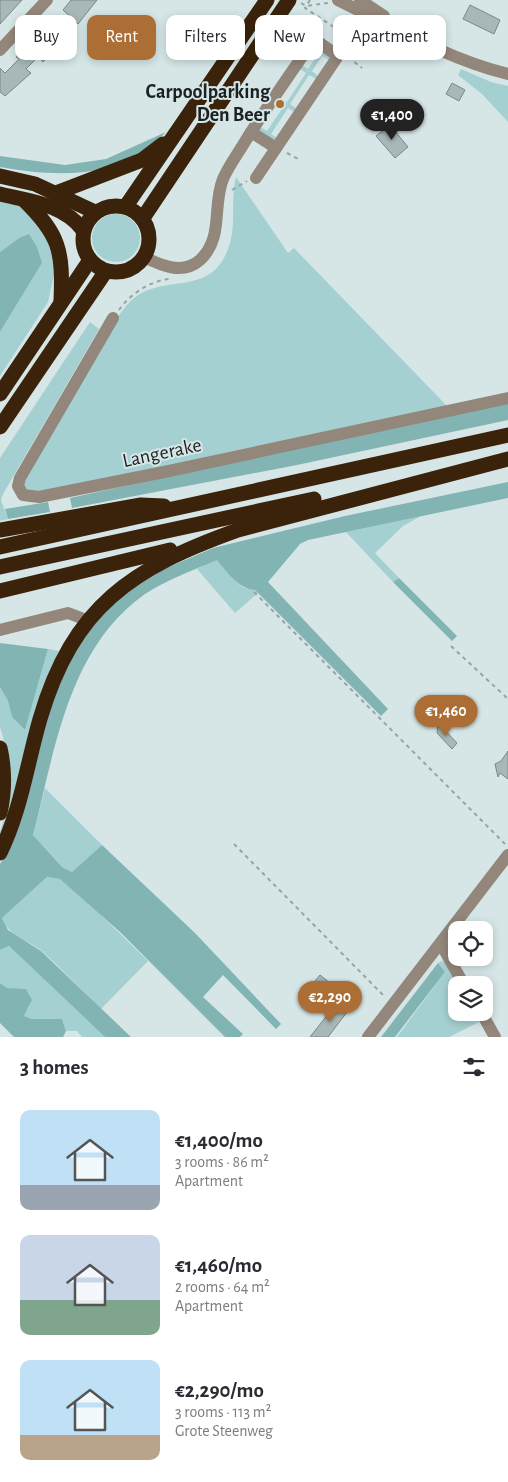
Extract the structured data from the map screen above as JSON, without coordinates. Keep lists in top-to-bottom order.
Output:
{
  "streets": {
    "street": ["Langerake"]
  },
  "places": ["Carpoolparking Den Beer"],
  "page": {
    "chip": [
      "Buy",
      "Rent",
      "Filters",
      "New",
      "Apartment"
    ],
    "price": ["€1,400", "€1,460", "€2,290"],
    "heading": "3 homes",
    "list": [
      {
        "name": "€1,400/mo",
        "note": "3 rooms · 86 m² · Apartment"
      },
      {
        "name": "€1,460/mo",
        "note": "2 rooms · 64 m² · Apartment"
      },
      {
        "name": "€2,290/mo",
        "note": "3 rooms · 113 m² · Grote Steenweg"
      }
    ]
  }
}
